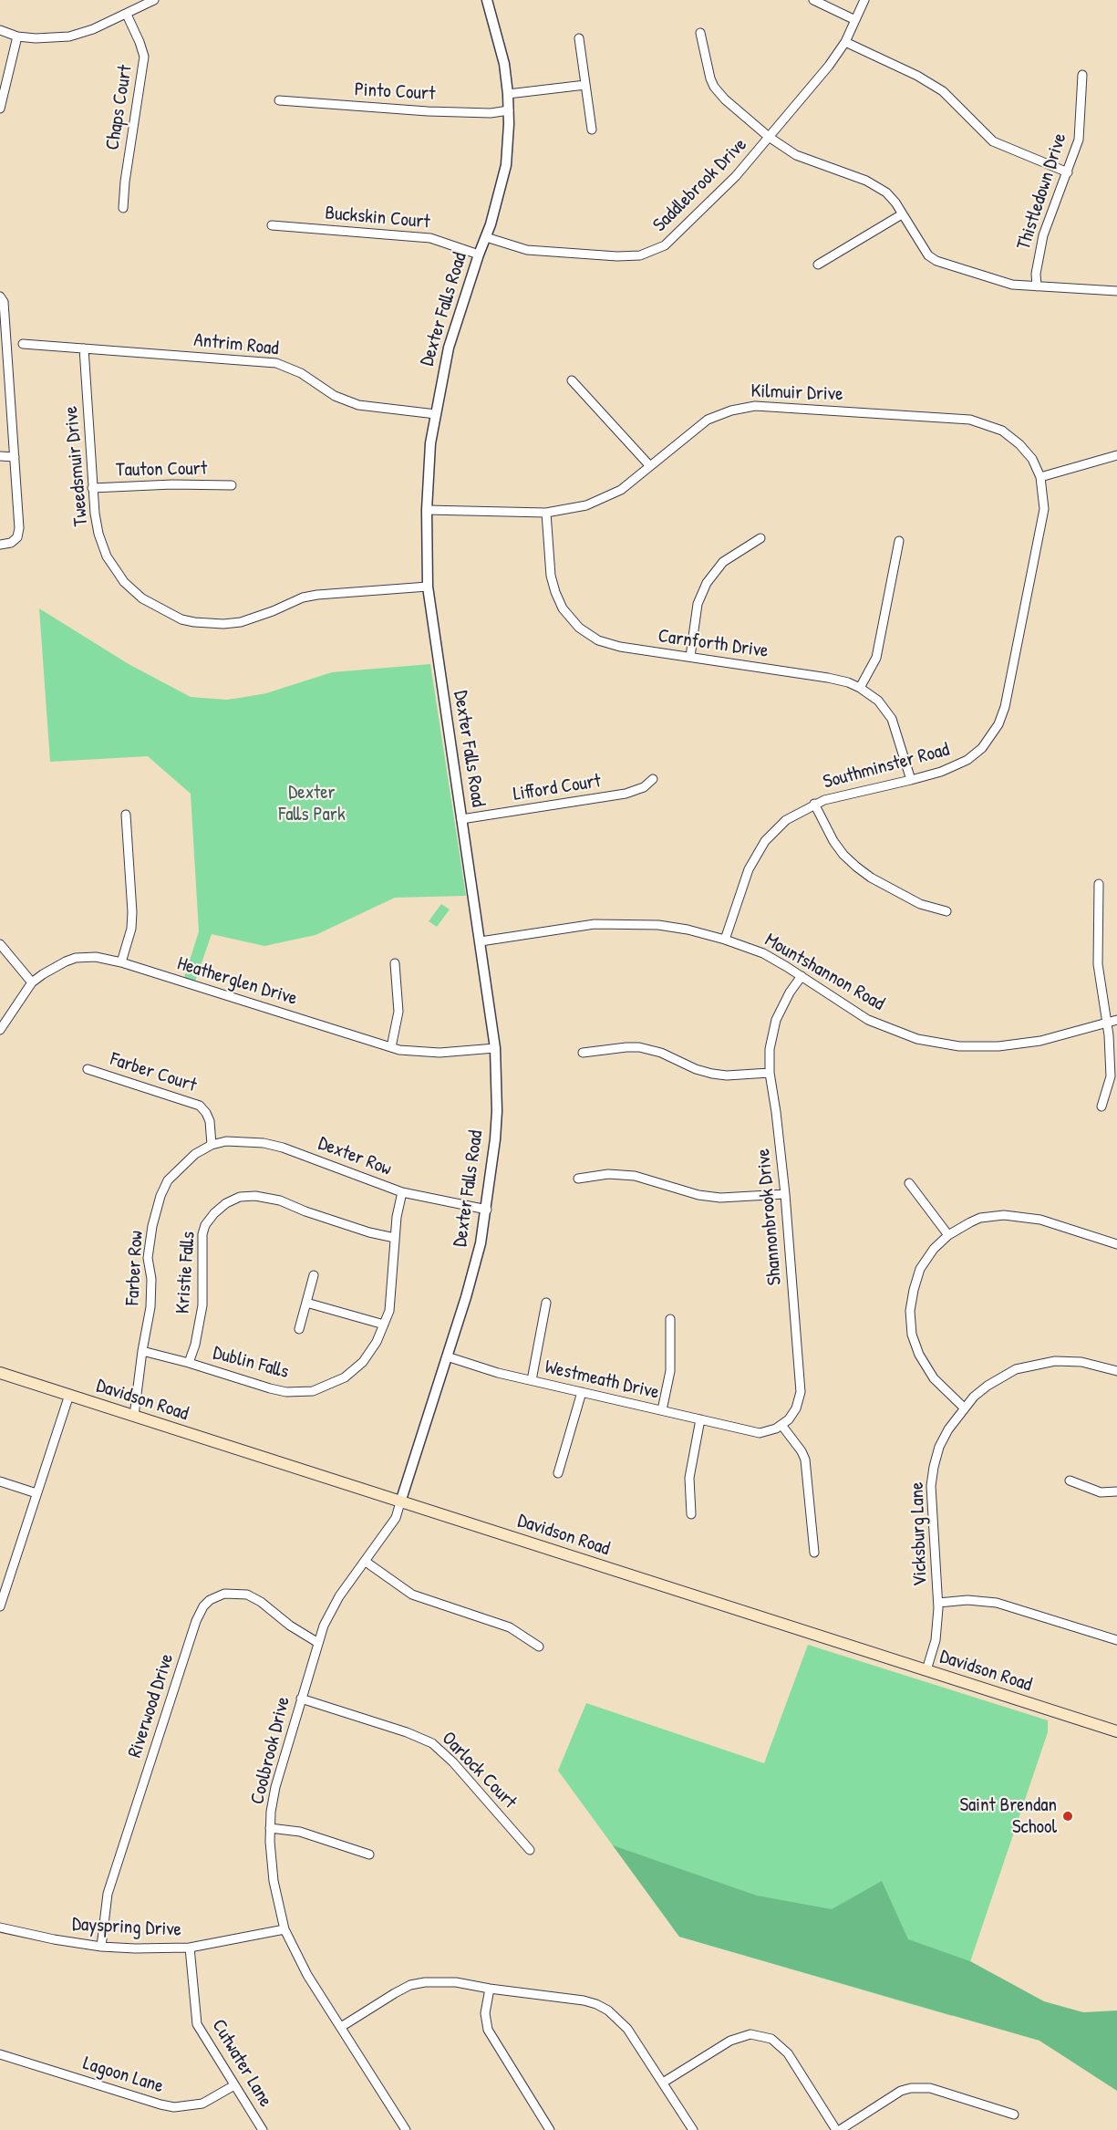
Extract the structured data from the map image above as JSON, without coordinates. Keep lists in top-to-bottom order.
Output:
{
  "streets": {
    "main road": ["Davidson Road"],
    "street": [
      "Pinto Court",
      "Chaps Court",
      "Saddlebrook Drive",
      "Thistledown Drive",
      "Buckskin Court",
      "Dexter Falls Road",
      "Antrim Road",
      "Kilmuir Drive",
      "Tweedsmuir Drive",
      "Tauton Court",
      "Carnforth Drive",
      "Southminster Road",
      "Lifford Court",
      "Mountshannon Road",
      "Heatherglen Drive",
      "Farber Court",
      "Dexter Row",
      "Shannonbrook Drive",
      "Farber Row",
      "Kristie Falls",
      "Dublin Falls",
      "Westmeath Drive",
      "Vicksburg Lane",
      "Riverwood Drive",
      "Coolbrook Drive",
      "Oarlock Court",
      "Dayspring Drive",
      "Cutwater Lane",
      "Lagoon Lane"
    ]
  },
  "crossings": [
    ["Pinto Court", "Dexter Falls Road"],
    ["Saddlebrook Drive", "Dexter Falls Road"],
    ["Buckskin Court", "Dexter Falls Road"],
    ["Dexter Falls Road", "Antrim Road"],
    ["Dexter Falls Road", "Kilmuir Drive"],
    ["Dexter Falls Road", "Tweedsmuir Drive"],
    ["Dexter Falls Road", "Lifford Court"],
    ["Dexter Falls Road", "Mountshannon Road"],
    ["Dexter Falls Road", "Heatherglen Drive"],
    ["Dexter Falls Road", "Dexter Row"],
    ["Dexter Falls Road", "Westmeath Drive"],
    ["Dexter Falls Road", "Davidson Road"],
    ["Dexter Falls Road", "Coolbrook Drive"],
    ["Antrim Road", "Tweedsmuir Drive"],
    ["Kilmuir Drive", "Carnforth Drive"],
    ["Kilmuir Drive", "Southminster Road"],
    ["Tweedsmuir Drive", "Tauton Court"],
    ["Carnforth Drive", "Southminster Road"],
    ["Southminster Road", "Mountshannon Road"],
    ["Mountshannon Road", "Shannonbrook Drive"],
    ["Farber Court", "Dexter Row"],
    ["Farber Court", "Farber Row"],
    ["Dexter Row", "Farber Row"],
    ["Dexter Row", "Dublin Falls"],
    ["Shannonbrook Drive", "Westmeath Drive"],
    ["Farber Row", "Dublin Falls"],
    ["Farber Row", "Davidson Road"],
    ["Kristie Falls", "Dublin Falls"],
    ["Davidson Road", "Vicksburg Lane"],
    ["Davidson Road", "Coolbrook Drive"],
    ["Riverwood Drive", "Coolbrook Drive"],
    ["Riverwood Drive", "Dayspring Drive"],
    ["Coolbrook Drive", "Oarlock Court"],
    ["Coolbrook Drive", "Dayspring Drive"],
    ["Dayspring Drive", "Cutwater Lane"],
    ["Cutwater Lane", "Lagoon Lane"]
  ],
  "parks": ["Dexter Falls Park"],
  "places": ["Saint Brendan School"]
}
